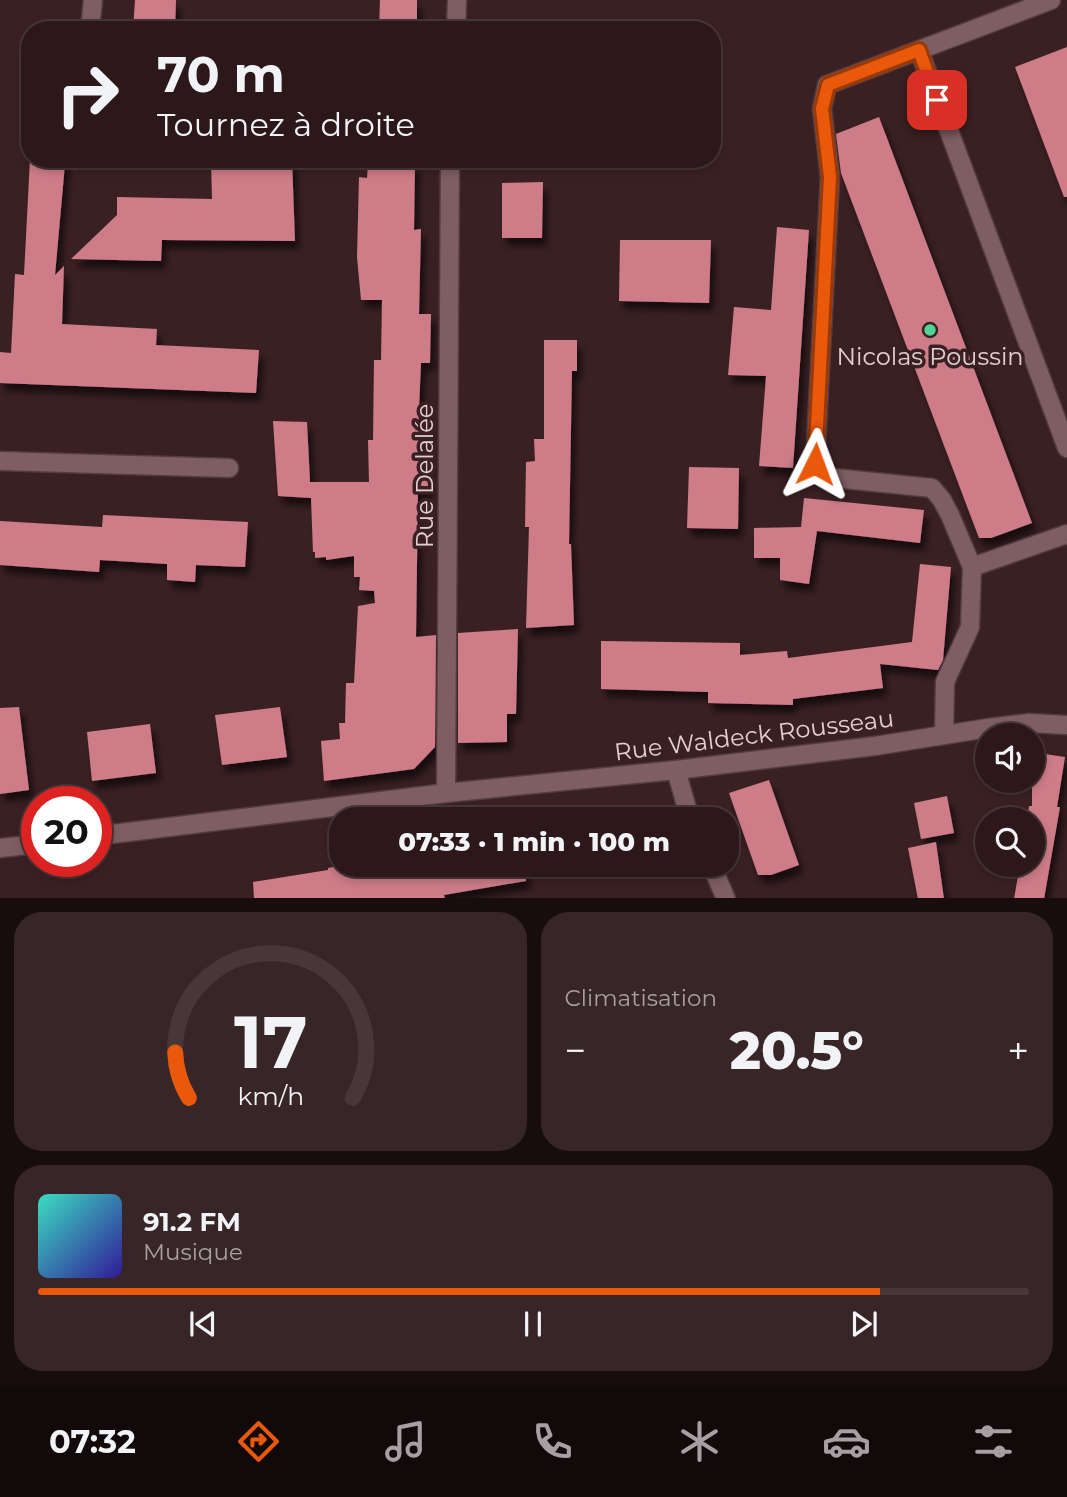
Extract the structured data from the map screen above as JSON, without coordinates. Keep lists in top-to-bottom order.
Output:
{
  "streets": {
    "street": ["Rue Delalée", "Rue Waldeck Rousseau"]
  },
  "crossings": [
    ["Rue Delalée", "Rue Waldeck Rousseau"]
  ],
  "places": ["Nicolas Poussin"],
  "page": {
    "turn": ["70 m", "Tournez à droite"],
    "limit": "20",
    "trip": "07:33 · 1 min · 100 m",
    "tile": "Climatisation",
    "heat": ["−", "20.5°", "+"],
    "song": ["91.2 FM", "Musique"],
    "tabs": "07:32",
    "gauge": ["17", "km/h"]
  }
}
